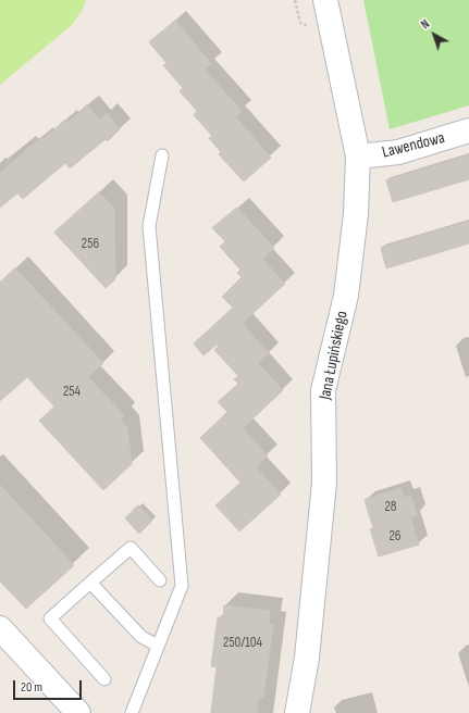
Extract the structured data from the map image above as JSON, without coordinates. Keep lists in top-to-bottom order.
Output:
{
  "streets": {
    "street": ["Lawendowa", "Jana Łupińskiego"]
  },
  "crossings": [
    ["Lawendowa", "Jana Łupińskiego"]
  ],
  "house_numbers": [
    "256",
    "254",
    "28",
    "26",
    "250/104"
  ],
  "scale_bar": "20 m",
  "north": "top left"
}
